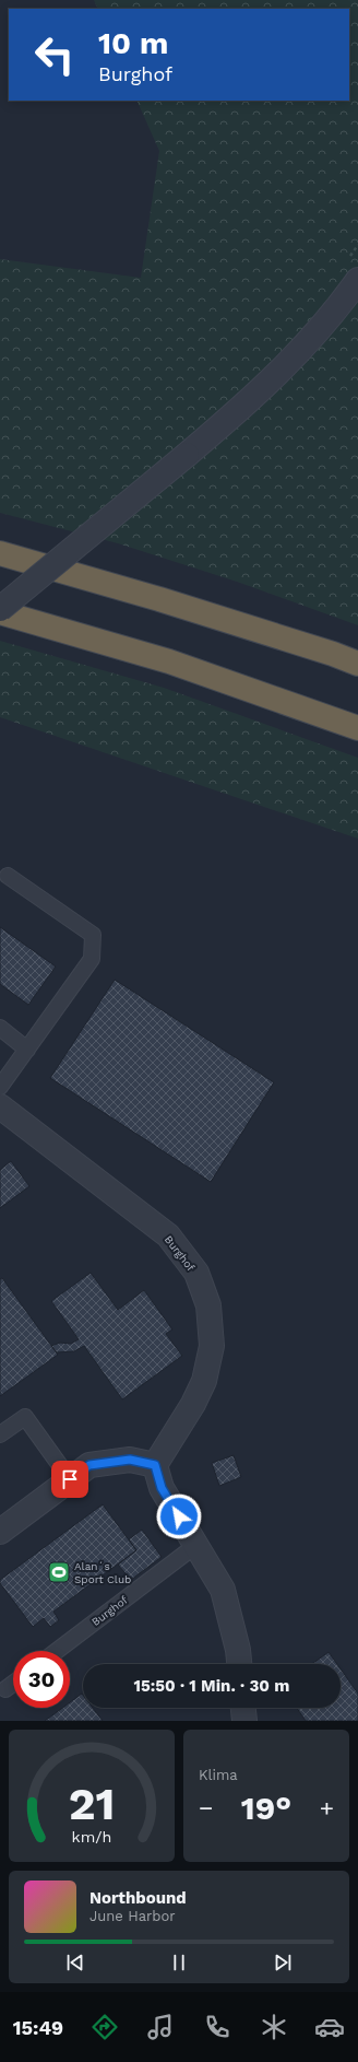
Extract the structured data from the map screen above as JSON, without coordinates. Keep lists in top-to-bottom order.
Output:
{
  "streets": {
    "street": ["Burghof"]
  },
  "places": {
    "sports": ["Alan´s Sport Club"]
  },
  "page": {
    "turn": ["10 m", "Burghof"],
    "limit": "30",
    "trip": "15:50 · 1 Min. · 30 m",
    "tile": "Klima",
    "heat": ["−", "19°", "+"],
    "song": ["Northbound", "June Harbor"],
    "tabs": "15:49",
    "gauge": ["21", "km/h"]
  }
}
